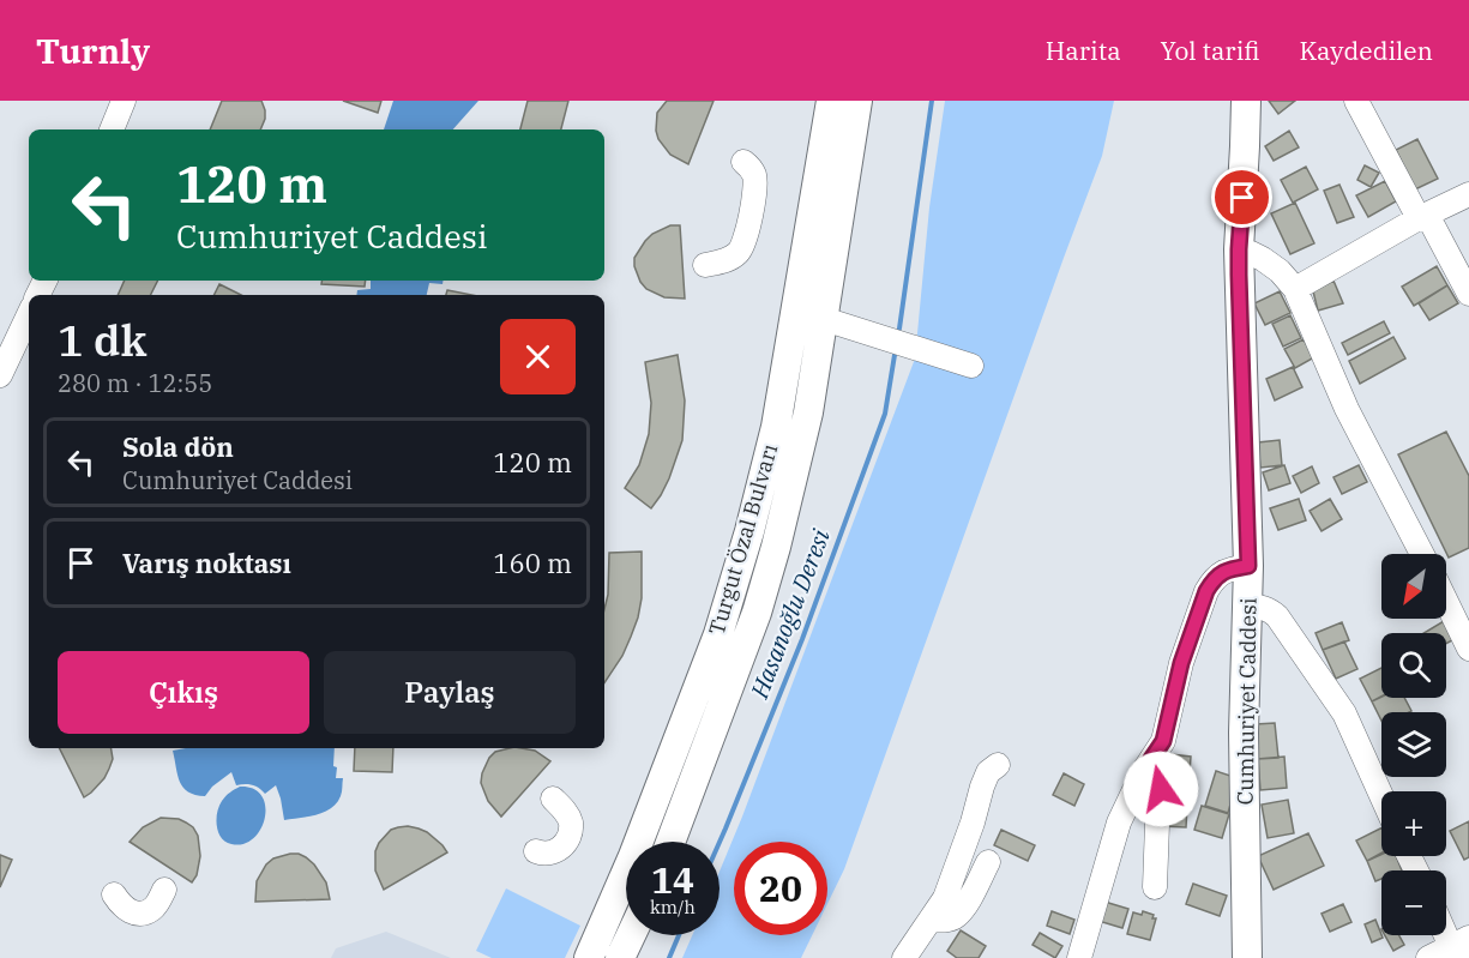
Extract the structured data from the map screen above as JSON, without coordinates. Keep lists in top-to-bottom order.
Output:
{
  "streets": {
    "main road": ["Turgut Özal Bulvarı", "Cumhuriyet Caddesi"]
  },
  "water": ["Hasanoğlu Deresi"],
  "north": "bottom left",
  "page": {
    "header": "Turnly",
    "nav": ["Harita", "Yol tarifi", "Kaydedilen"],
    "turn": ["120 m", "Cumhuriyet Caddesi"],
    "heading": ["1 dk", "280 m · 12:55"],
    "list": [
      {
        "name": "Sola dön",
        "note": "Cumhuriyet Caddesi",
        "value": "120 m"
      },
      {
        "name": "Varış noktası",
        "value": "160 m"
      }
    ],
    "map_buttons": ["+", "−"],
    "buttons": ["Çıkış", "Paylaş"],
    "speed": "14 km/h",
    "limit": "20"
  }
}
